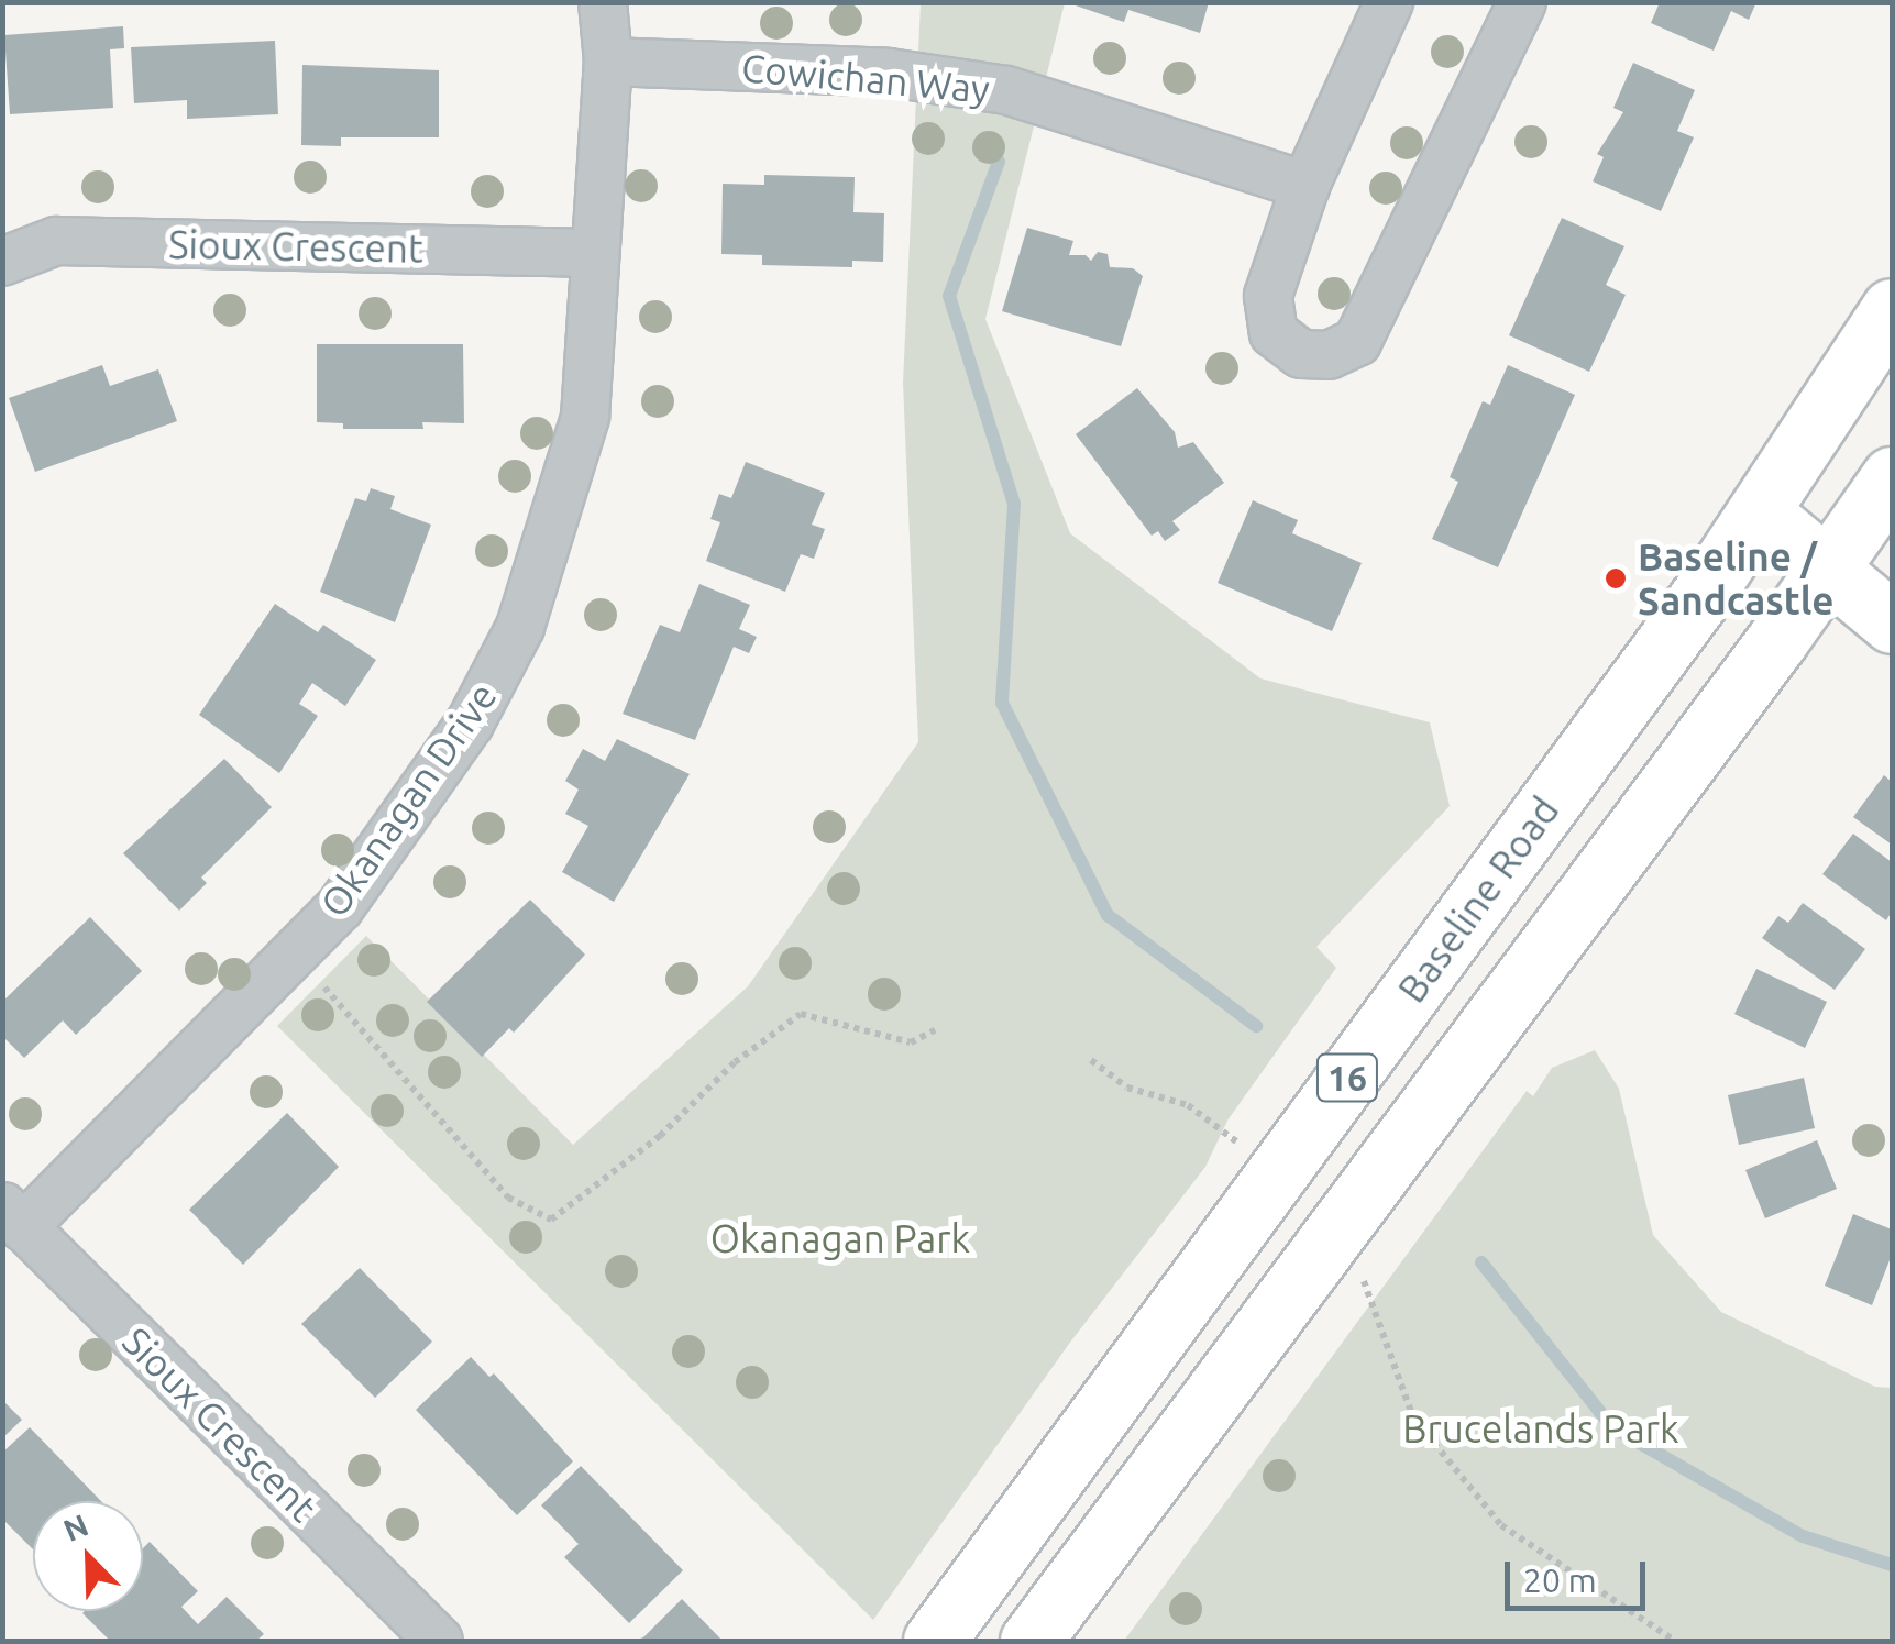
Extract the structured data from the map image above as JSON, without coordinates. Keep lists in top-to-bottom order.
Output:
{
  "streets": {
    "main road": ["Baseline Road", "16"],
    "street": ["Cowichan Way", "Sioux Crescent", "Okanagan Drive"]
  },
  "crossings": [
    ["Cowichan Way", "Okanagan Drive"],
    ["Sioux Crescent", "Okanagan Drive"]
  ],
  "parks": ["Okanagan Park", "Brucelands Park"],
  "places": ["Baseline / Sandcastle"],
  "scale_bar": "20 m",
  "north": "top left"
}
